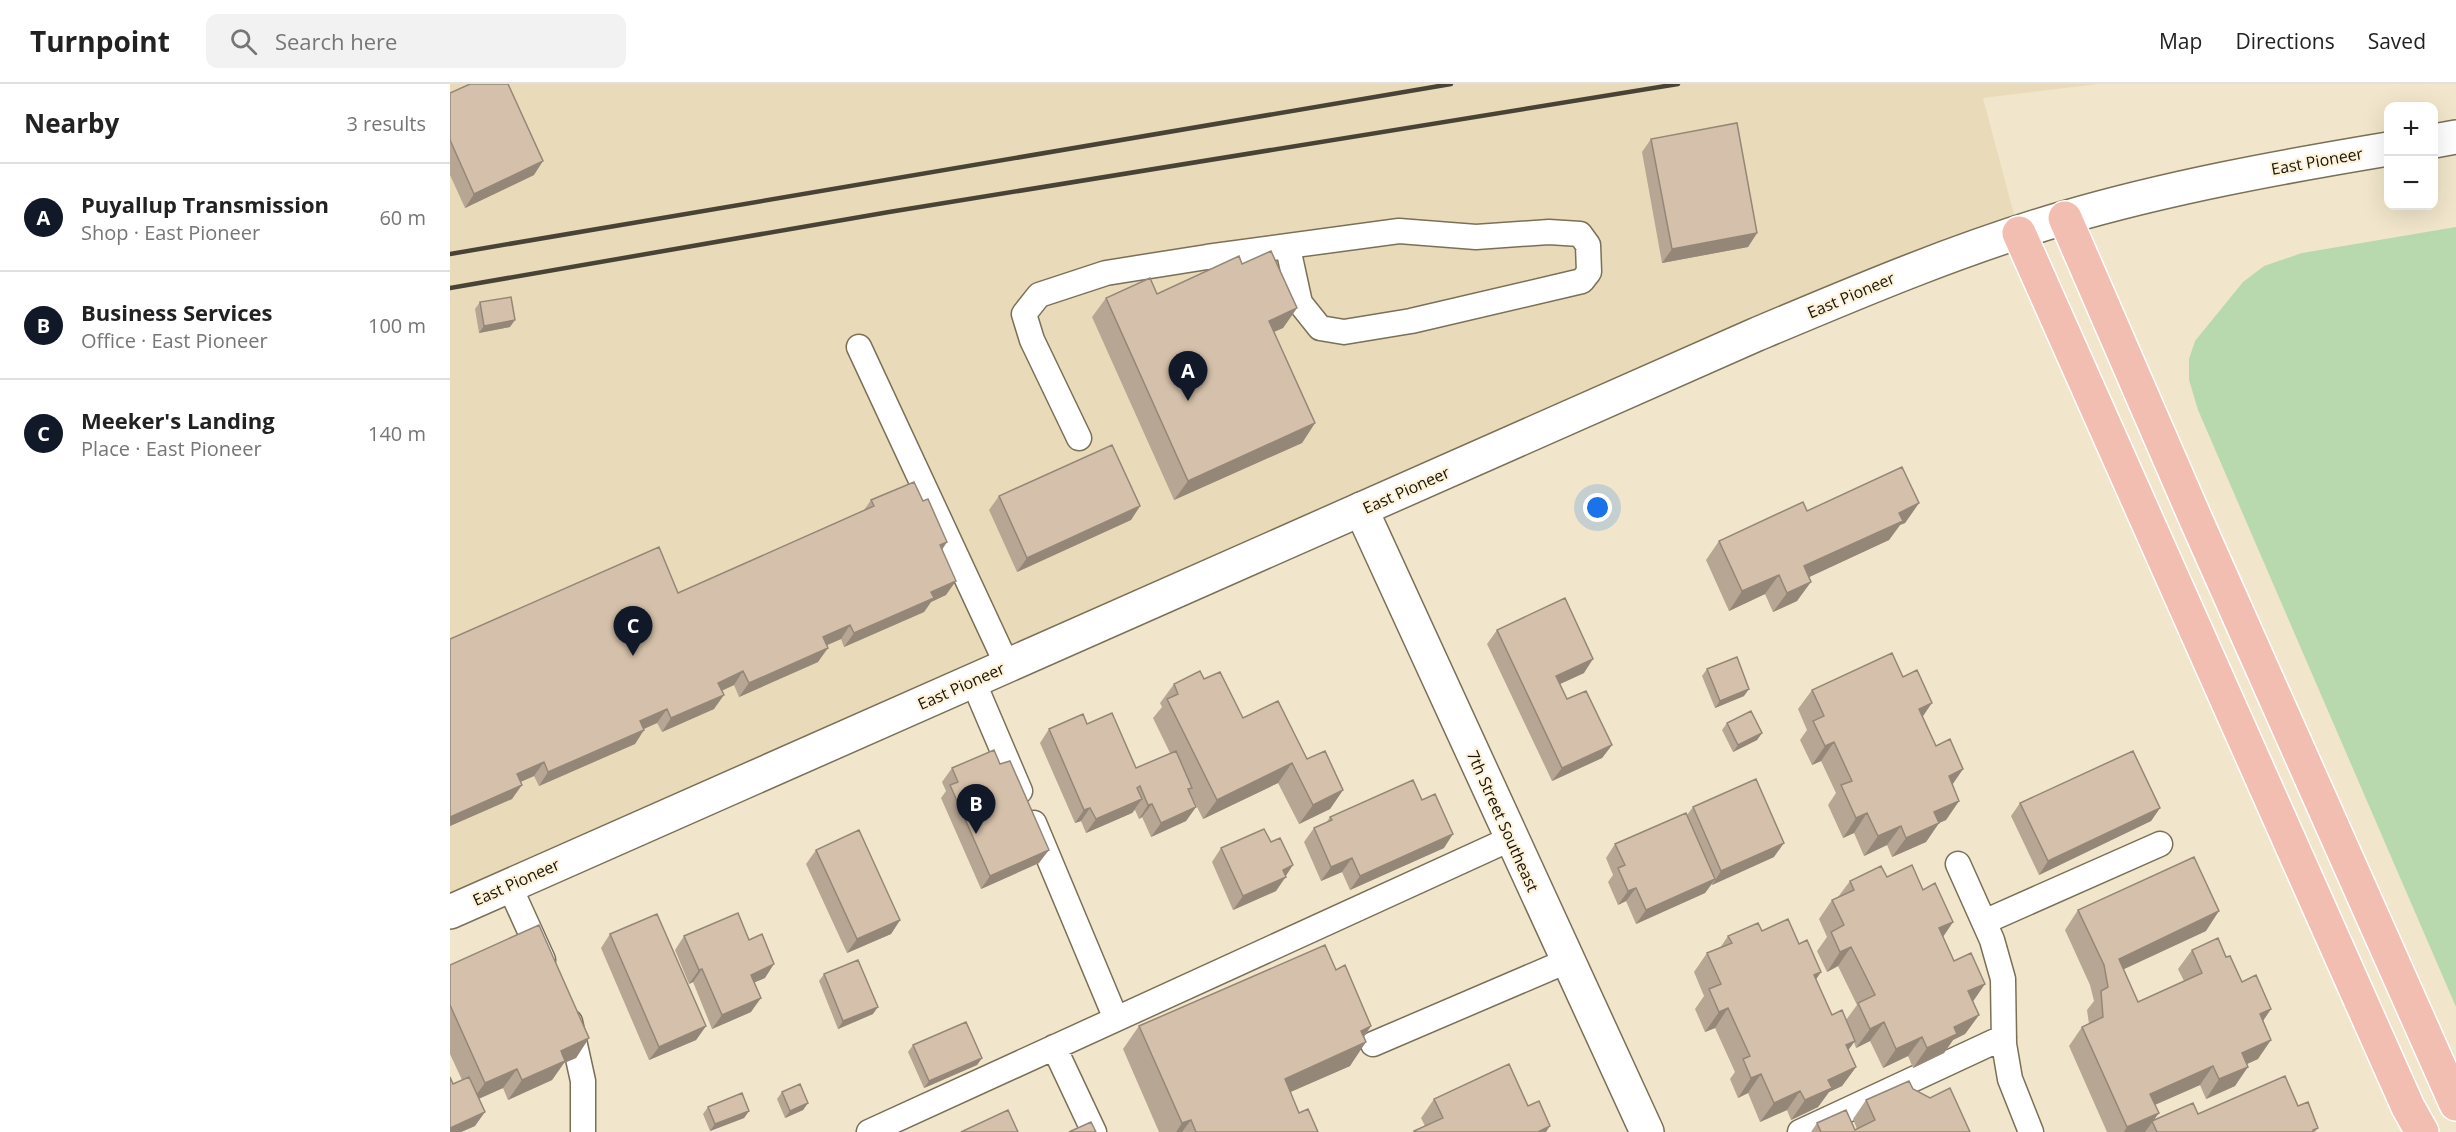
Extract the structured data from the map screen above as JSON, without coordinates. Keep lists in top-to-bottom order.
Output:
{
  "streets": {
    "main road": ["East Pioneer", "7th Street Southeast"]
  },
  "crossings": [
    ["East Pioneer", "7th Street Southeast"]
  ],
  "page": {
    "header": "Turnpoint",
    "search": "Search here",
    "nav": ["Map", "Directions", "Saved"],
    "heading": ["Nearby", "3 results"],
    "map_buttons": ["+", "−"],
    "list": [
      {
        "mark": "A",
        "name": "Puyallup Transmission",
        "note": "Shop · East Pioneer",
        "value": "60 m"
      },
      {
        "mark": "B",
        "name": "Business Services",
        "note": "Office · East Pioneer",
        "value": "100 m"
      },
      {
        "mark": "C",
        "name": "Meeker's Landing",
        "note": "Place · East Pioneer",
        "value": "140 m"
      }
    ],
    "pins": ["A", "C", "B"]
  }
}
